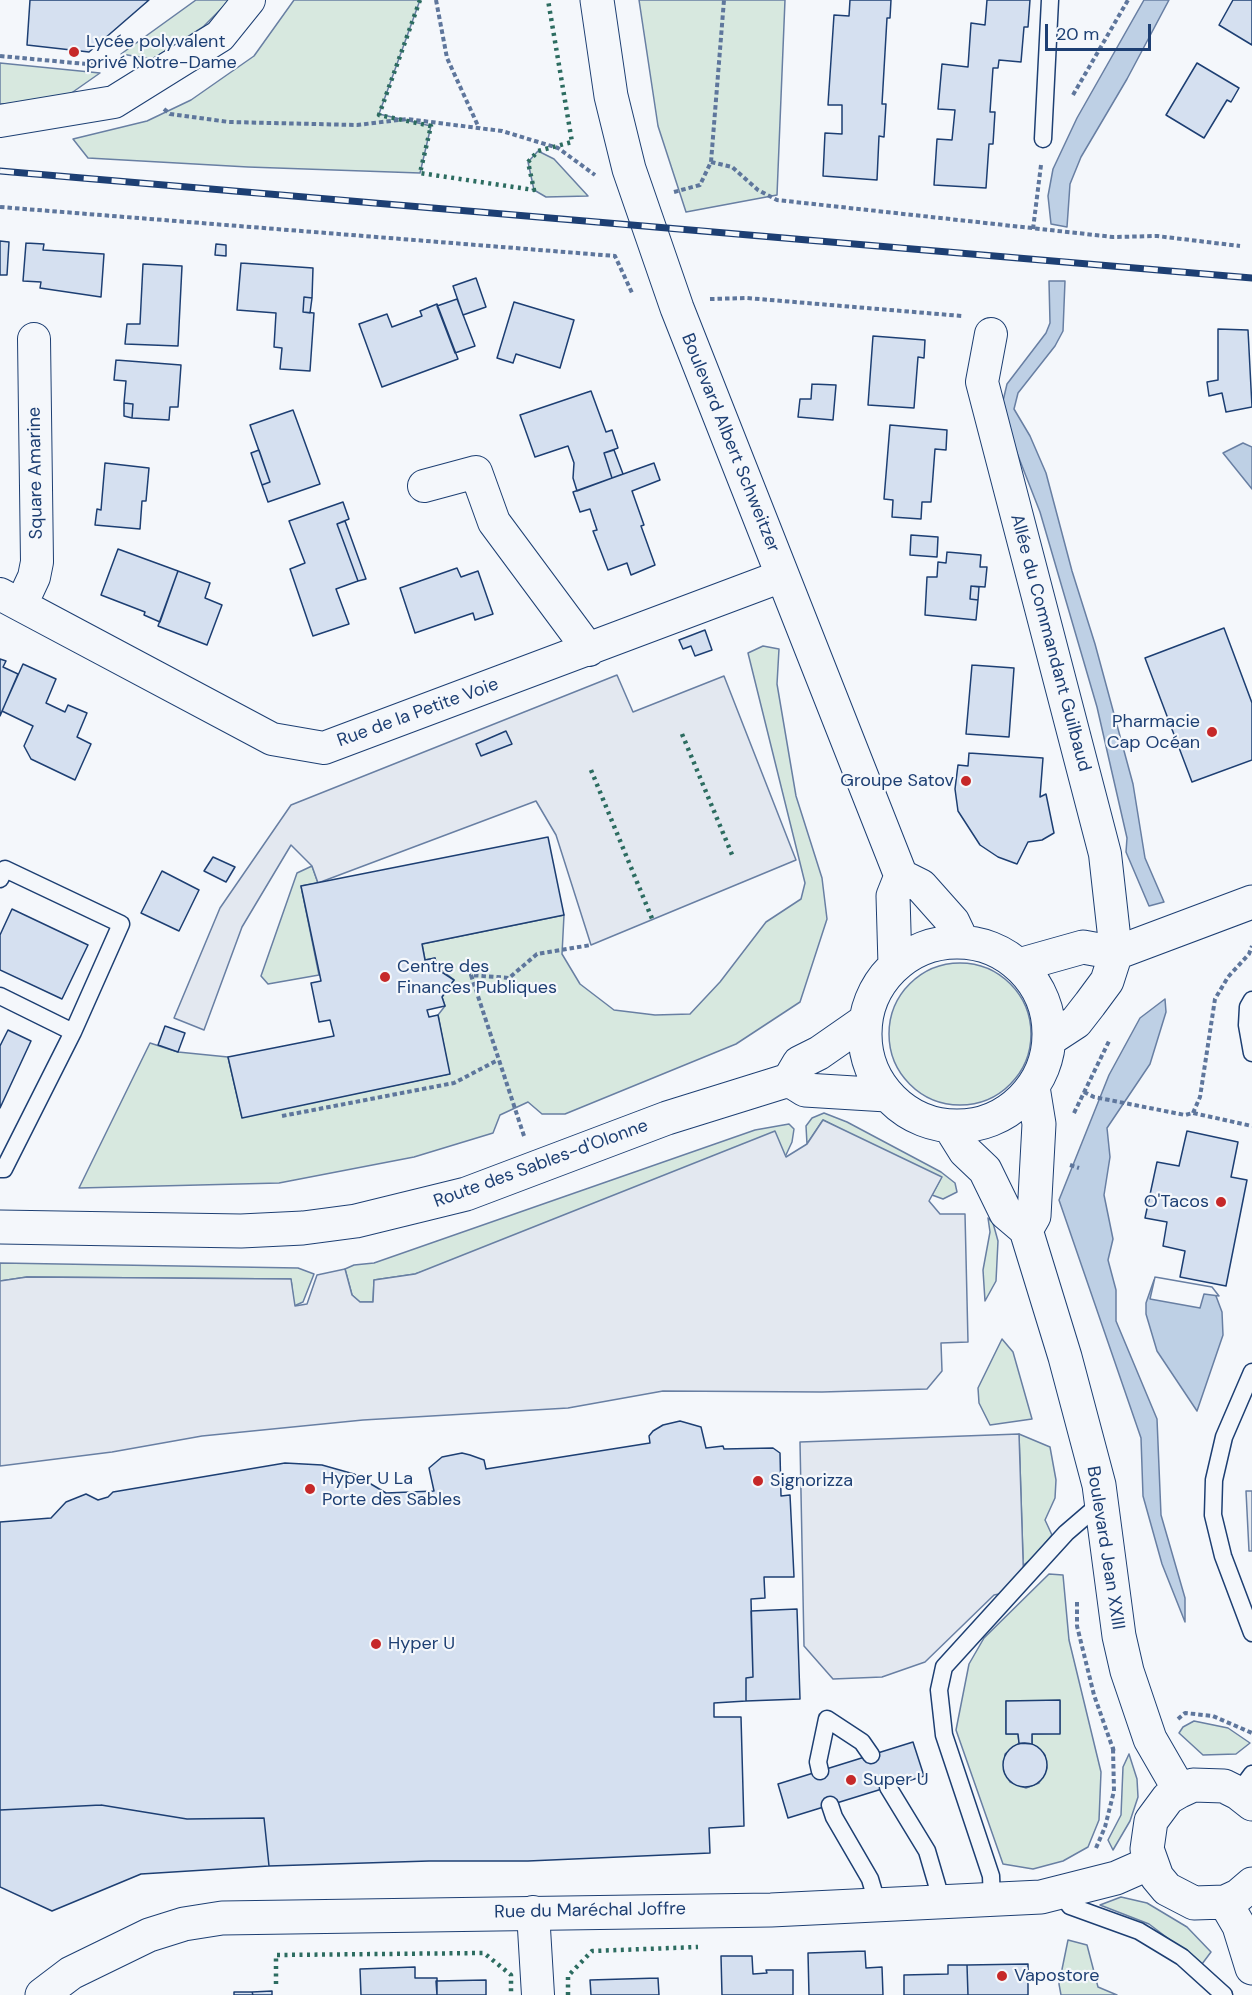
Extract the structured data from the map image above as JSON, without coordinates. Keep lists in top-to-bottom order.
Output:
{
  "streets": {
    "main road": [
      "Boulevard Albert Schweitzer",
      "Route des Sables-d'Olonne",
      "Boulevard Jean XXIII",
      "Rue du Maréchal Joffre"
    ],
    "street": ["Square Amarine", "Allée du Commandant Guilbaud", "Rue de la Petite Voie"]
  },
  "crossings": [
    ["Boulevard Albert Schweitzer", "Rue de la Petite Voie"],
    ["Square Amarine", "Rue de la Petite Voie"]
  ],
  "places": [
    "Lycée polyvalent privé Notre-Dame",
    "Pharmacie Cap Océan",
    "Groupe Satov",
    "Centre des Finances Publiques",
    "O'Tacos",
    "Signorizza",
    "Hyper U La Porte des Sables",
    "Hyper U",
    "Super U",
    "Vapostore"
  ],
  "scale_bar": "20 m"
}
